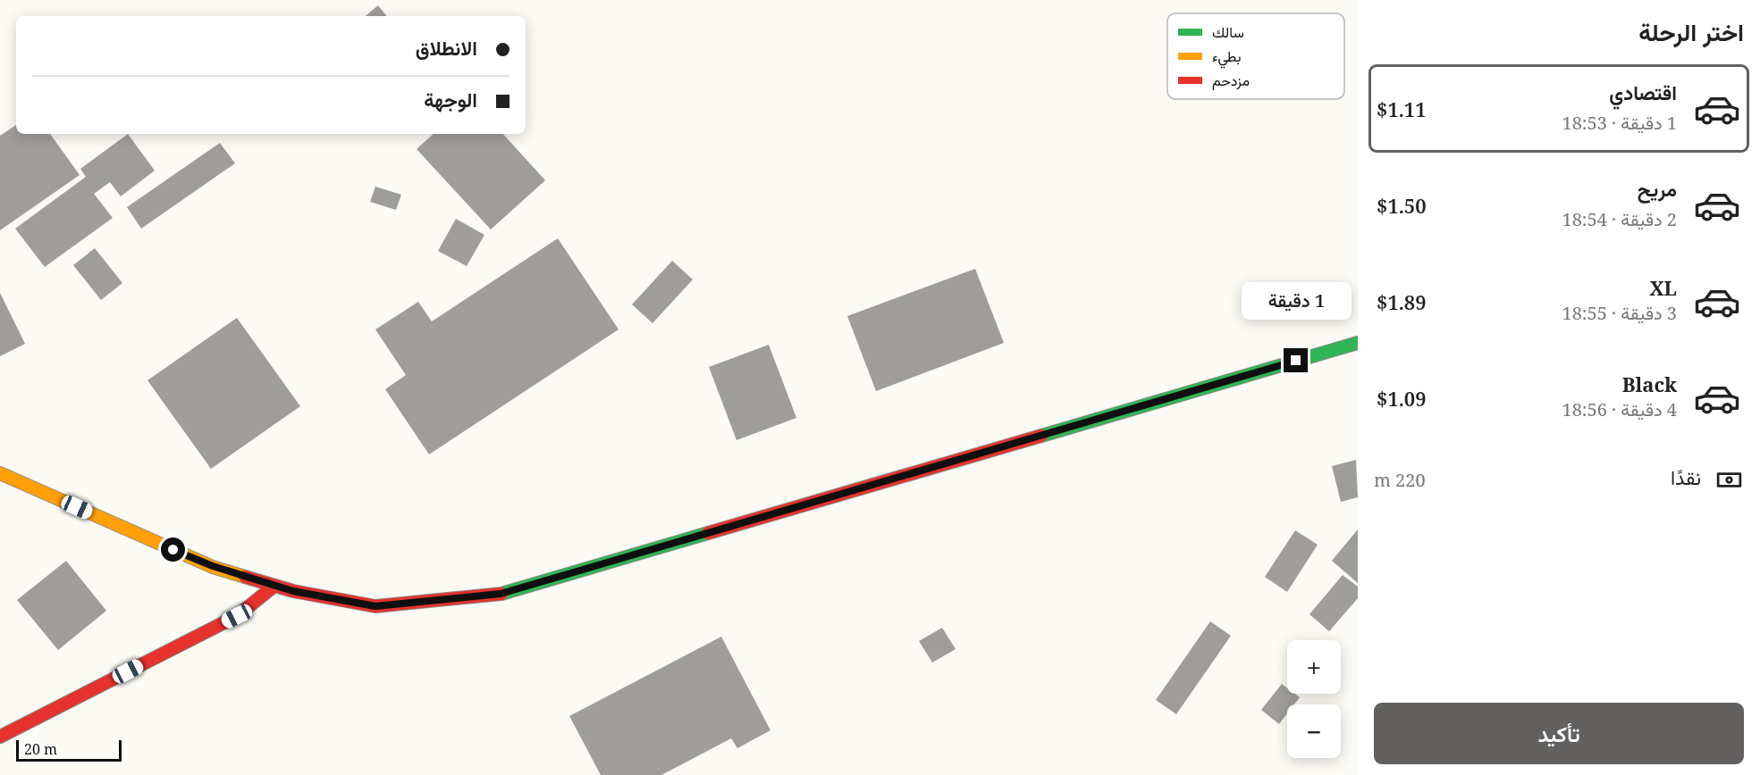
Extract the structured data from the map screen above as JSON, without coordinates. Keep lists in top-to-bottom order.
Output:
{
  "legend": ["سالك", "بطيء", "مزدحم"],
  "scale_bar": "20 m",
  "page": {
    "heading": "اختر الرحلة",
    "banner": ["الانطلاق", "الوجهة"],
    "list": [
      {
        "name": "اقتصادي",
        "note": "1 دقيقة · 18:53",
        "value": "$1.11"
      },
      {
        "name": "مريح",
        "note": "2 دقيقة · 18:54",
        "value": "$1.50"
      },
      {
        "name": "XL",
        "note": "3 دقيقة · 18:55",
        "value": "$1.89"
      },
      {
        "name": "Black",
        "note": "4 دقيقة · 18:56",
        "value": "$1.09"
      }
    ],
    "bubble": "1 دقيقة",
    "pay": ["نقدًا", "220 m"],
    "map_buttons": ["+", "−"],
    "buttons": "تأكيد",
    "scale": "20 m"
  }
}
